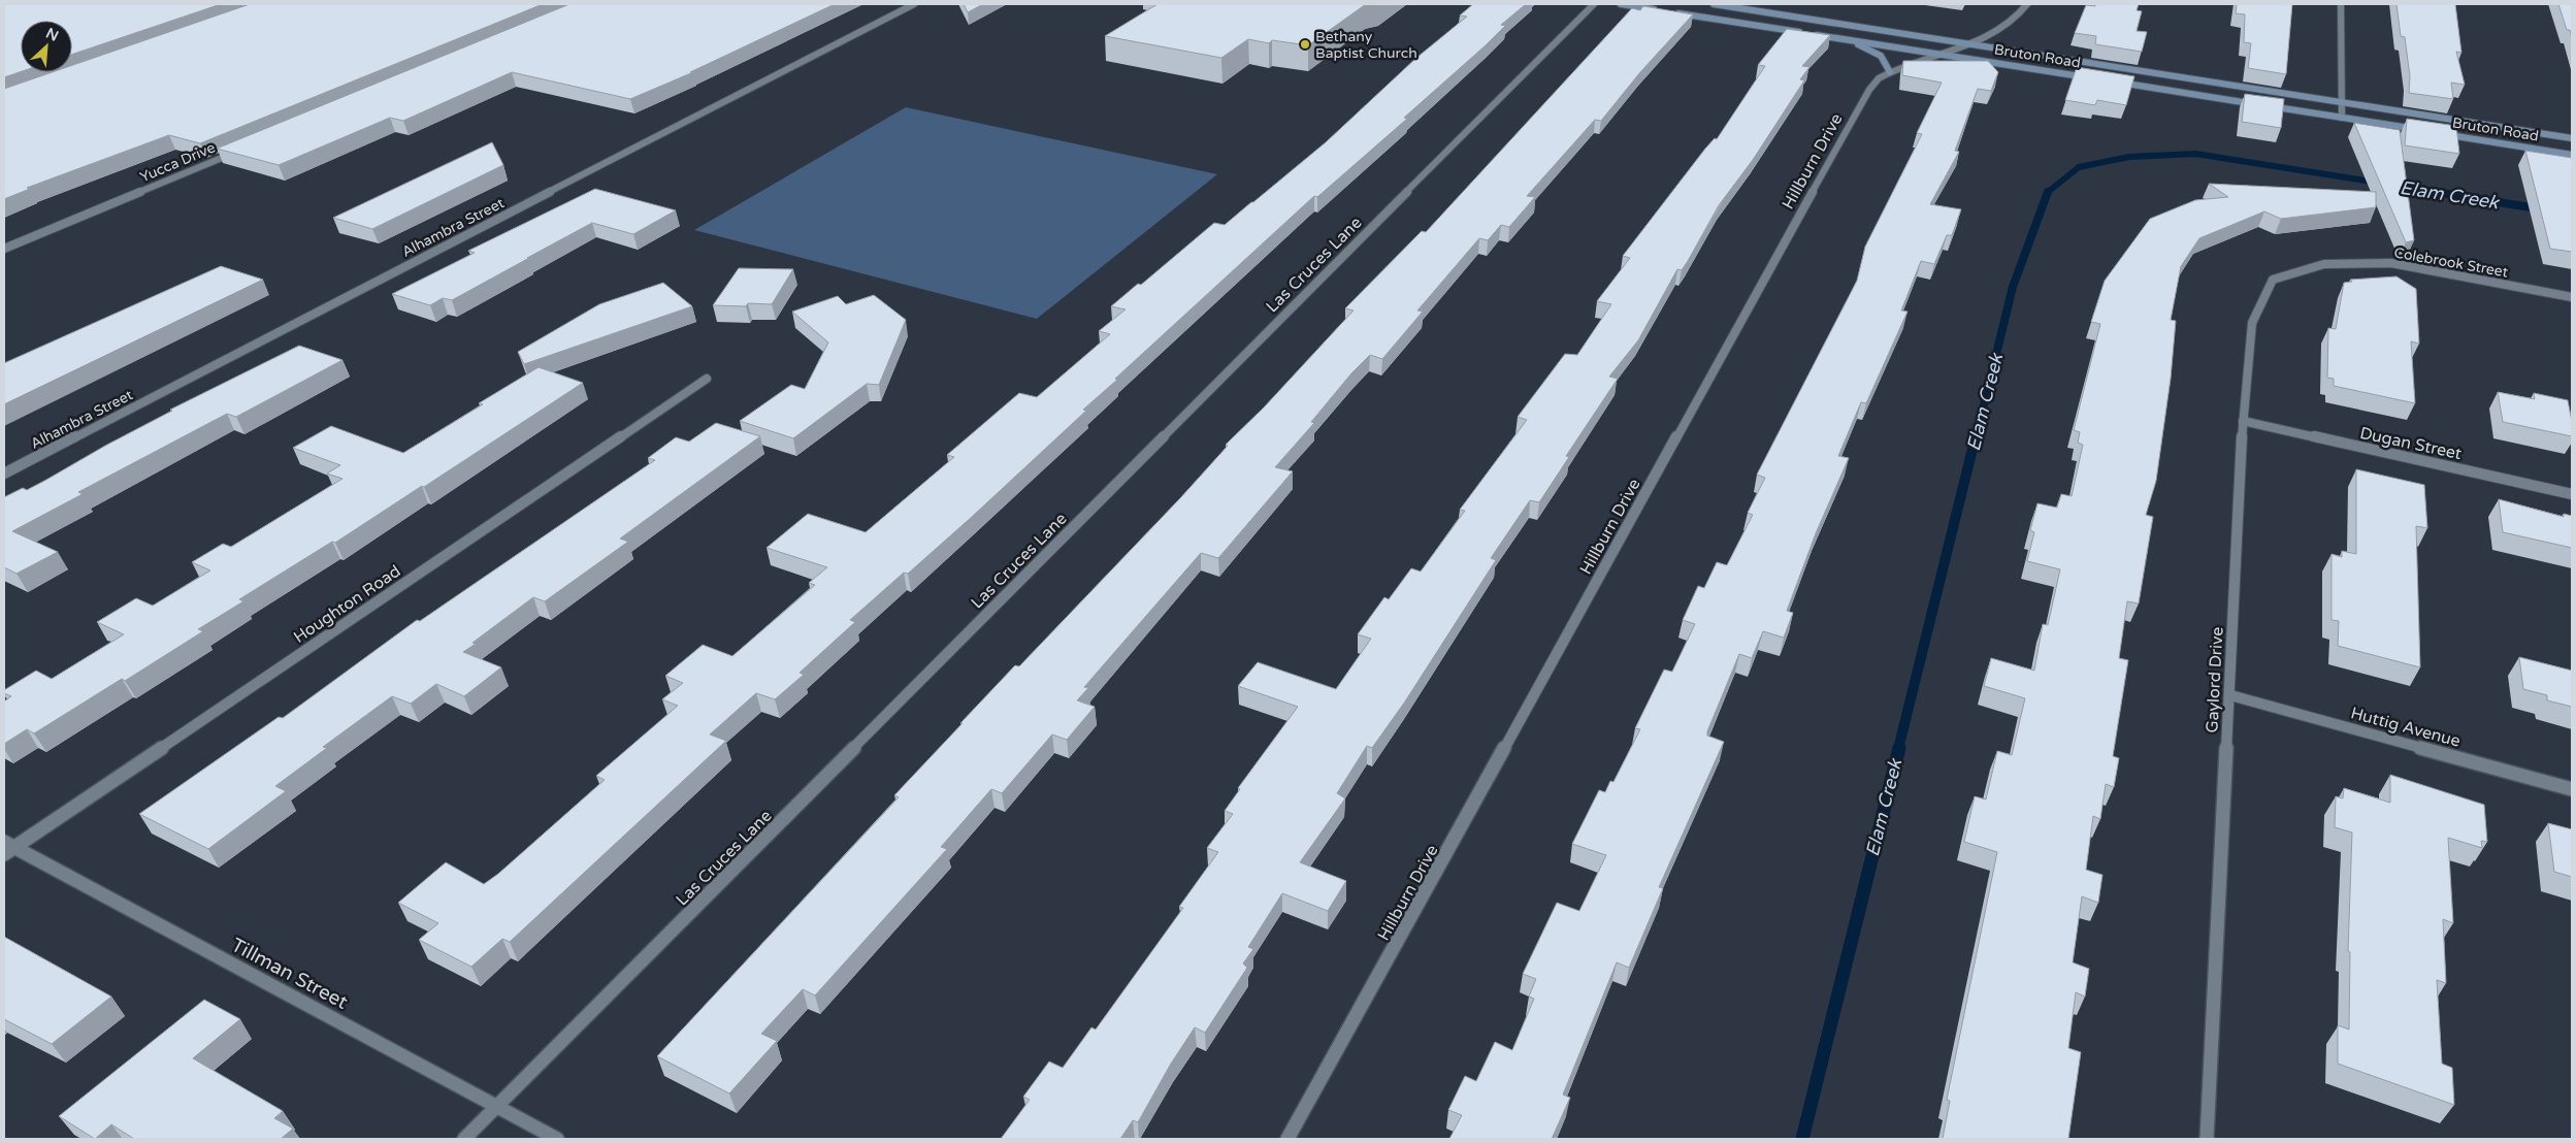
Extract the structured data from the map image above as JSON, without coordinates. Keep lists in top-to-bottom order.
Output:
{
  "streets": {
    "main road": ["Bruton Road"],
    "street": [
      "Hillburn Drive",
      "Yucca Drive",
      "Alhambra Street",
      "Colebrook Street",
      "Las Cruces Lane",
      "Dugan Street",
      "Houghton Road",
      "Gaylord Drive",
      "Huttig Avenue",
      "Tillman Street"
    ]
  },
  "crossings": [
    ["Bruton Road", "Hillburn Drive"],
    ["Colebrook Street", "Gaylord Drive"],
    ["Las Cruces Lane", "Tillman Street"],
    ["Dugan Street", "Gaylord Drive"],
    ["Houghton Road", "Tillman Street"],
    ["Gaylord Drive", "Huttig Avenue"]
  ],
  "water": ["Elam Creek"],
  "places": ["Bethany Baptist Church"],
  "north": "top right"
}
